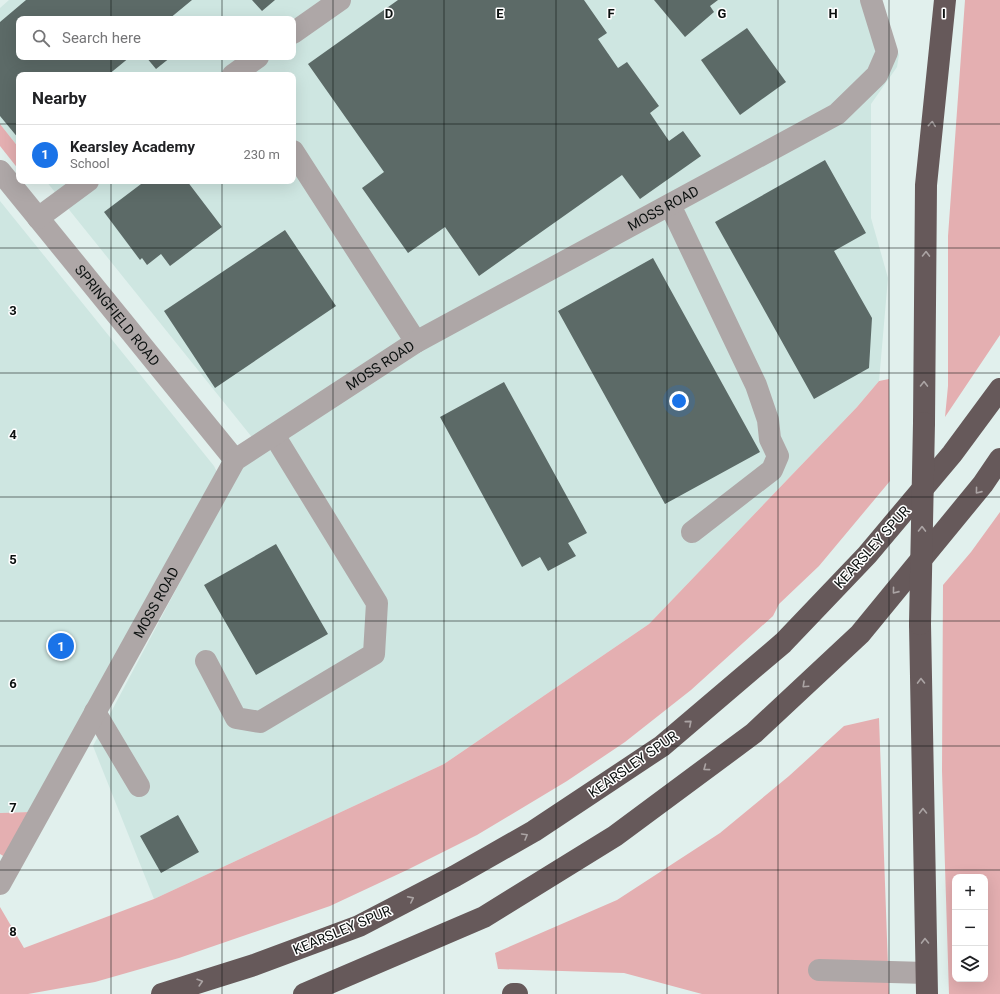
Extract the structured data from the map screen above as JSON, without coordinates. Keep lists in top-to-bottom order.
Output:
{
  "streets": {
    "highway": ["KEARSLEY SPUR"],
    "street": ["MOSS ROAD", "SPRINGFIELD ROAD"]
  },
  "crossings": [
    ["MOSS ROAD", "SPRINGFIELD ROAD"]
  ],
  "page": {
    "search": "Search here",
    "heading": "Nearby",
    "list": [
      {
        "mark": "1",
        "name": "Kearsley Academy",
        "note": "School",
        "value": "230 m"
      }
    ],
    "pins": "1",
    "map_buttons": ["+", "−"]
  },
  "grid": {
    "columns": [
      "D",
      "E",
      "F",
      "G",
      "H",
      "I"
    ],
    "rows": [
      "3",
      "4",
      "5",
      "6",
      "7",
      "8"
    ]
  }
}
